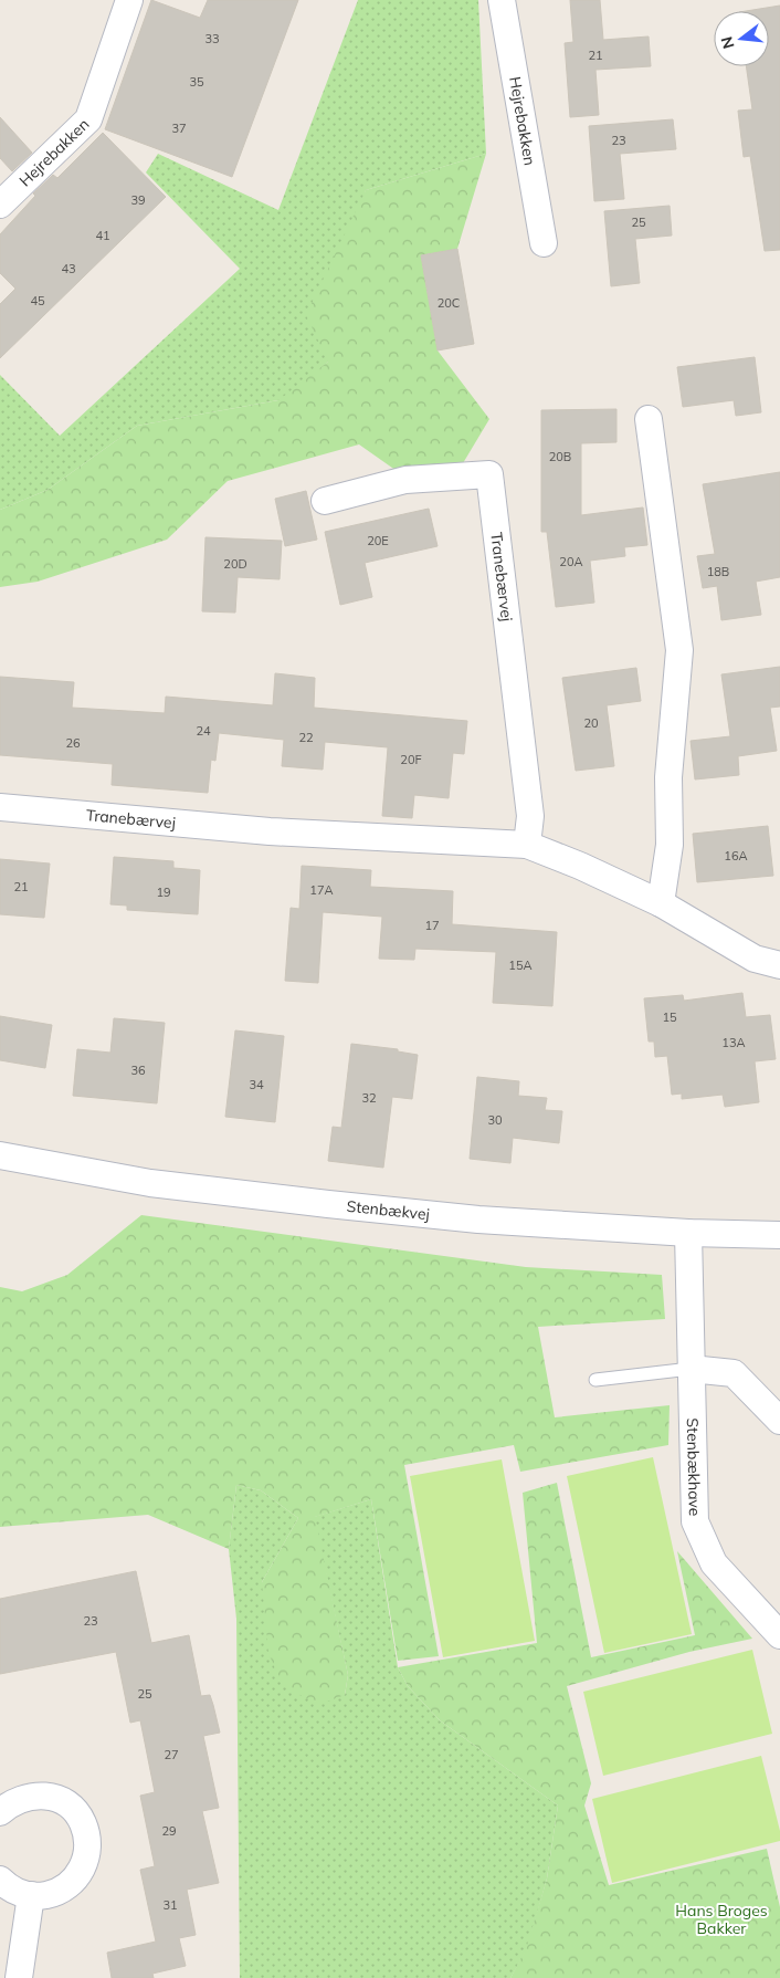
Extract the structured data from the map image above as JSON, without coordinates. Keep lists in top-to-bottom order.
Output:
{
  "streets": {
    "street": [
      "Hejrebakken",
      "Tranebærvej",
      "Stenbækvej",
      "Stenbækhave"
    ]
  },
  "crossings": [
    ["Stenbækvej", "Stenbækhave"]
  ],
  "parks": ["Hans Broges Bakker"],
  "house_numbers": [
    "33",
    "21",
    "35",
    "37",
    "23",
    "39",
    "25",
    "41",
    "43",
    "45",
    "20C",
    "20B",
    "20E",
    "20A",
    "20D",
    "18B",
    "20",
    "24",
    "22",
    "26",
    "20F",
    "16A",
    "21",
    "17A",
    "19",
    "17",
    "15A",
    "15",
    "13A",
    "36",
    "34",
    "32",
    "30",
    "23",
    "25",
    "27",
    "29",
    "31"
  ],
  "north": "left"
}
